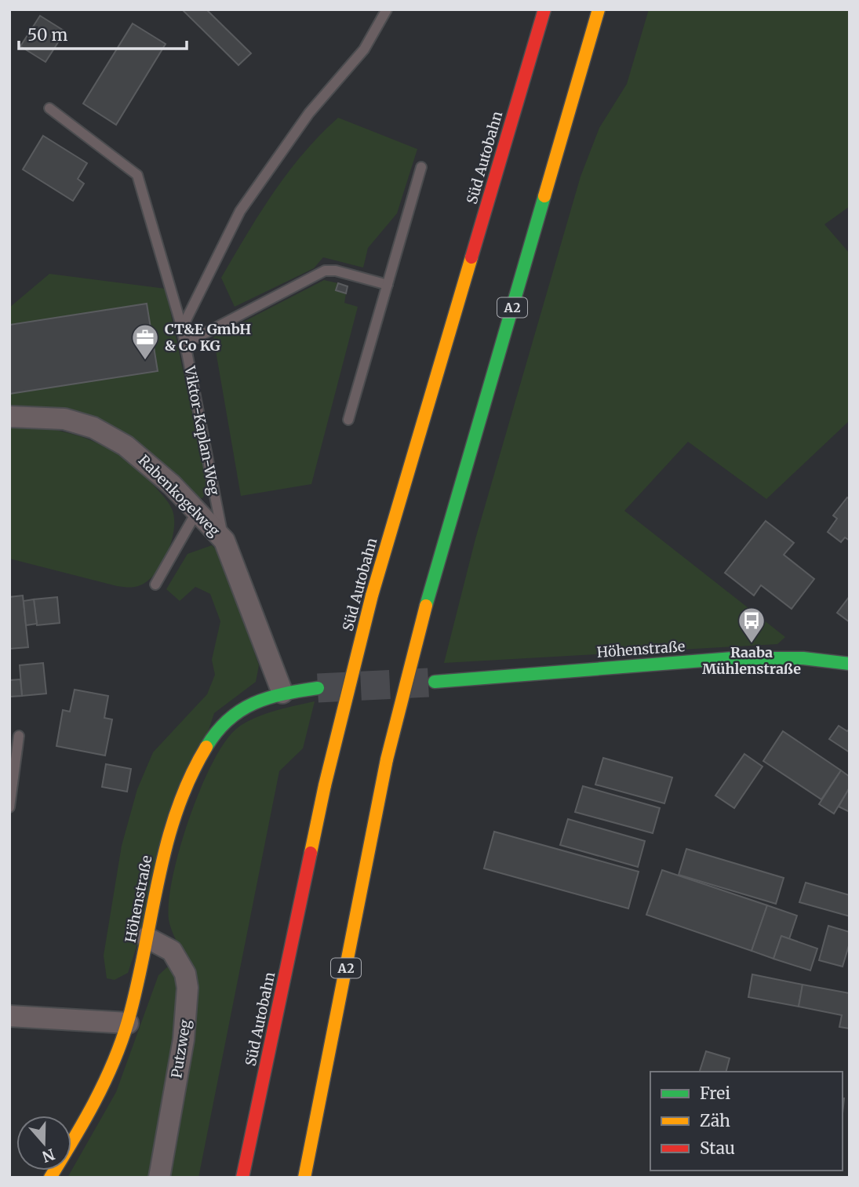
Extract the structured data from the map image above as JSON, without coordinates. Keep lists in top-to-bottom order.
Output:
{
  "streets": {
    "main road": ["Süd Autobahn", "A2", "Höhenstraße"],
    "street": ["Viktor-Kaplan-Weg", "Rabenkogelweg", "Putzweg"]
  },
  "crossings": [
    ["Viktor-Kaplan-Weg", "Rabenkogelweg"],
    ["Viktor-Kaplan-Weg", "Höhenstraße"],
    ["Höhenstraße", "Putzweg"]
  ],
  "places": {
    "office": ["CT&E GmbH & Co KG"],
    "bus stop": ["Raaba Mühlenstraße"]
  },
  "legend": ["Frei", "Zäh", "Stau"],
  "scale_bar": "50 m",
  "north": "bottom"
}
